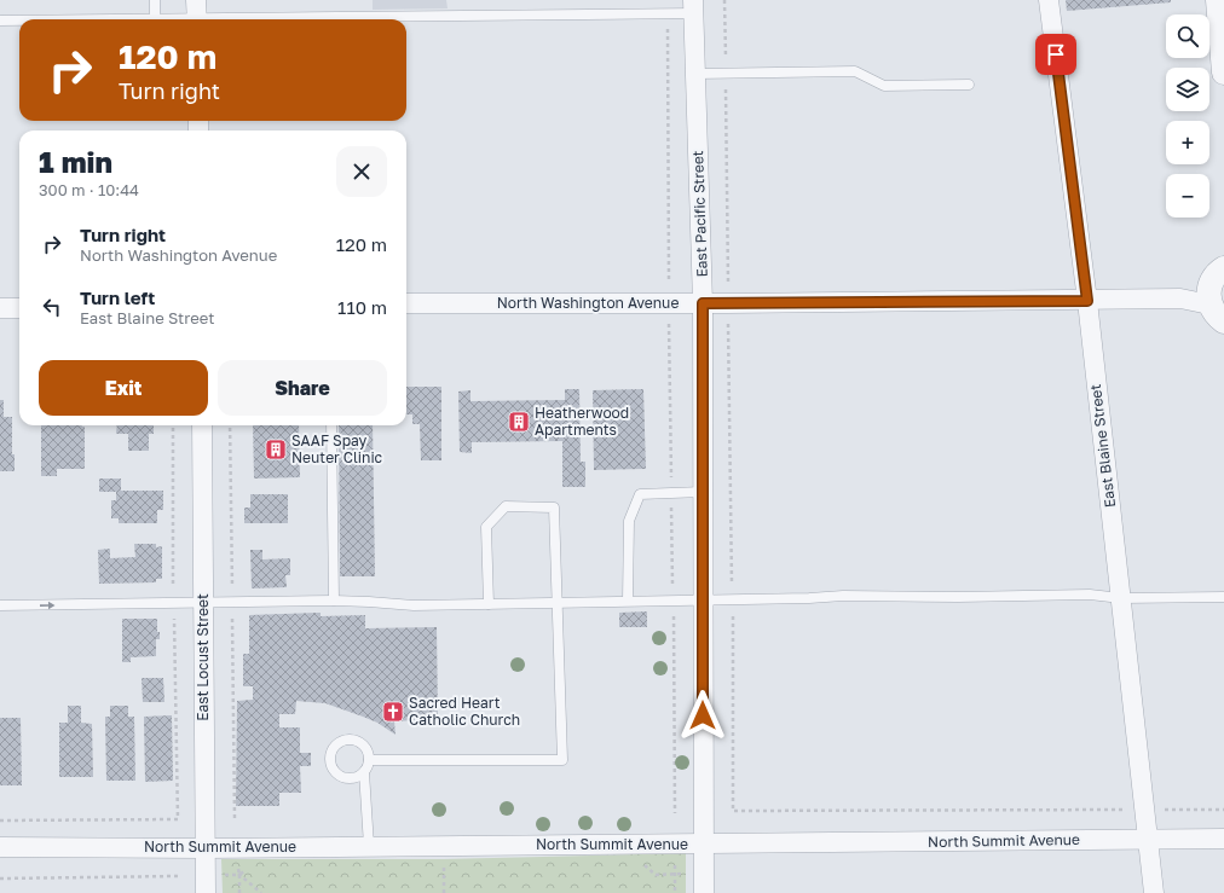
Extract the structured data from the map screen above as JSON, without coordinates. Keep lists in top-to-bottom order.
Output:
{
  "streets": {
    "street": [
      "East Pacific Street",
      "North Washington Avenue",
      "East Blaine Street",
      "East Locust Street",
      "North Summit Avenue"
    ]
  },
  "crossings": [
    ["East Pacific Street", "North Washington Avenue"],
    ["East Pacific Street", "North Summit Avenue"],
    ["North Washington Avenue", "East Blaine Street"],
    ["East Blaine Street", "North Summit Avenue"],
    ["East Locust Street", "North Summit Avenue"]
  ],
  "places": {
    "building": ["Heatherwood Apartments", "SAAF Spay Neuter Clinic"],
    "church": ["Sacred Heart Catholic Church"]
  },
  "page": {
    "map_buttons": ["+", "−"],
    "turn": ["120 m", "Turn right"],
    "heading": ["1 min", "300 m · 10:44"],
    "list": [
      {
        "name": "Turn right",
        "note": "North Washington Avenue",
        "value": "120 m"
      },
      {
        "name": "Turn left",
        "note": "East Blaine Street",
        "value": "110 m"
      }
    ],
    "buttons": ["Exit", "Share"]
  }
}
